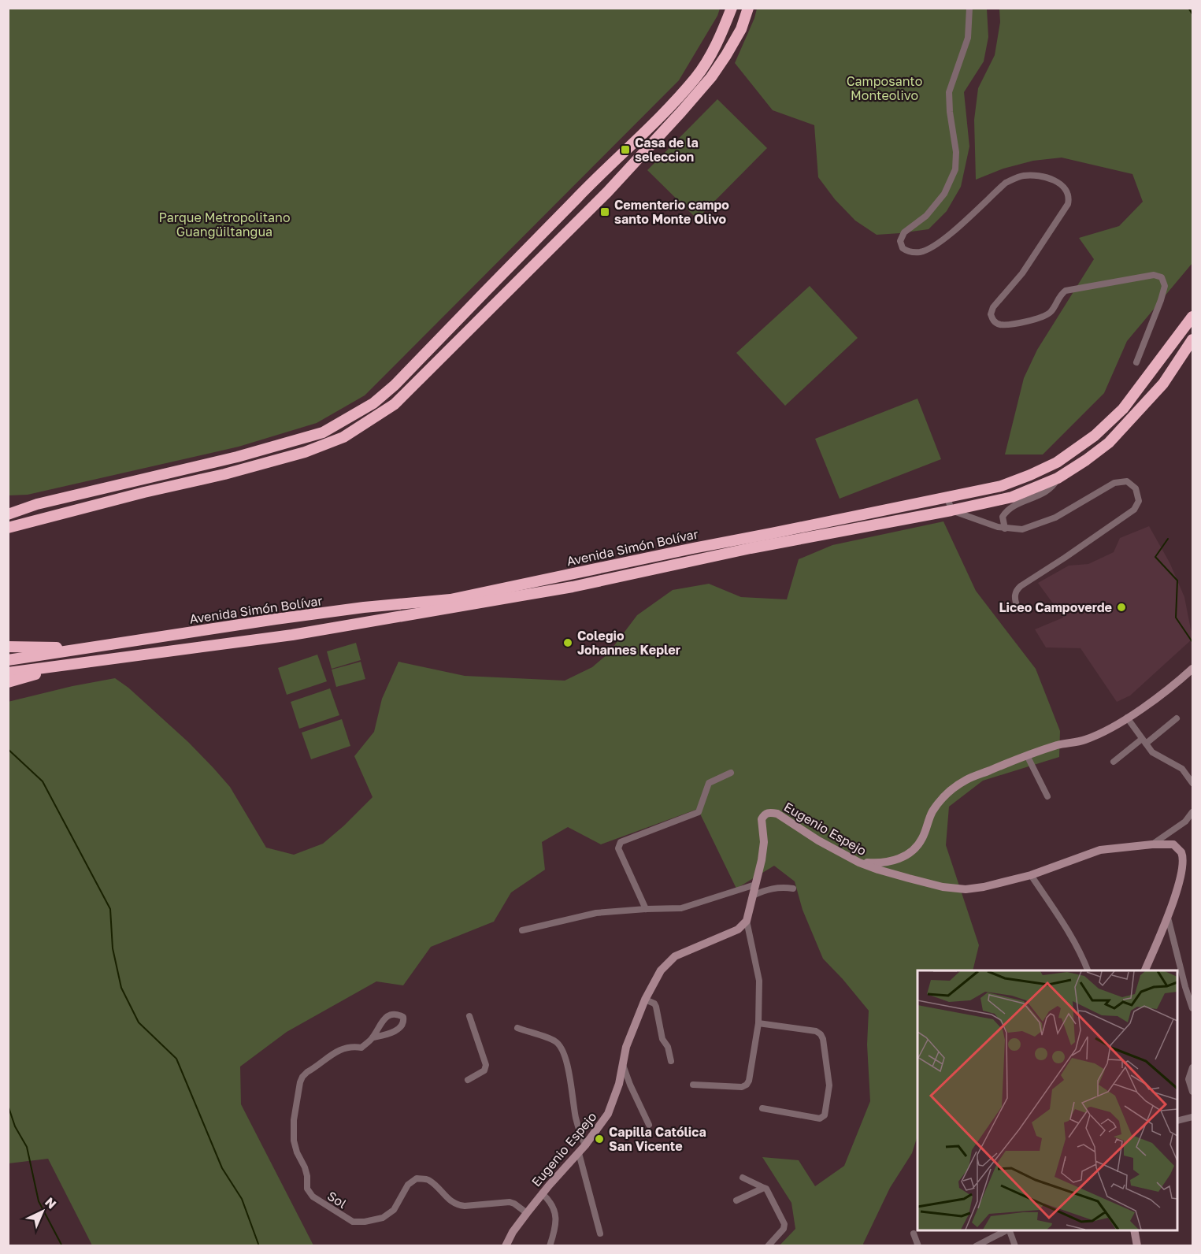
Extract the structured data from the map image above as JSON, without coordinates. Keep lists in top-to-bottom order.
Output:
{
  "streets": {
    "highway": ["Avenida Simón Bolívar"],
    "street": ["Eugenio Espejo", "Sol"]
  },
  "crossings": [
    ["Eugenio Espejo", "Sol"]
  ],
  "parks": ["Camposanto Monteolivo", "Parque Metropolitano Guangüiltangua"],
  "places": {
    "transit": ["Casa de la seleccion", "Cementerio campo santo Monte Olivo"],
    "other": ["Liceo Campoverde", "Colegio Johannes Kepler", "Capilla Católica San Vicente"]
  },
  "north": "top right"
}
